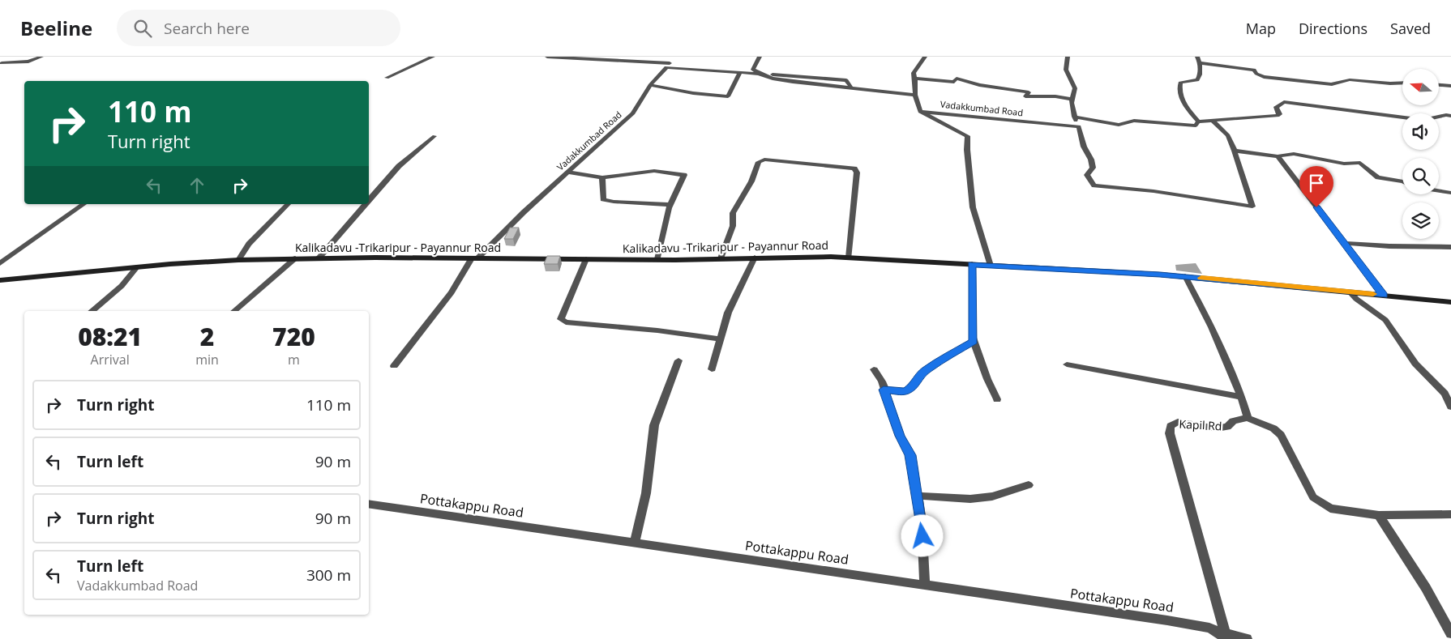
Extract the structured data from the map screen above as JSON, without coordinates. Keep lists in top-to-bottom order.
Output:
{
  "streets": {
    "main road": ["Kalikadavu -Trikaripur - Payannur Road"],
    "street": ["Vadakkumbad Road", "Kapil Rd", "Pottakappu Road"]
  },
  "crossings": [
    ["Vadakkumbad Road", "Kalikadavu -Trikaripur - Payannur Road"],
    ["Kapil Rd", "Pottakappu Road"]
  ],
  "north": "left",
  "page": {
    "header": "Beeline",
    "search": "Search here",
    "nav": ["Map", "Directions", "Saved"],
    "turn": ["110 m", "Turn right"],
    "eta": [
      "08:21",
      "Arrival",
      "2",
      "min",
      "720",
      "m"
    ],
    "list": [
      {
        "name": "Turn right",
        "value": "110 m"
      },
      {
        "name": "Turn left",
        "value": "90 m"
      },
      {
        "name": "Turn right",
        "value": "90 m"
      },
      {
        "name": "Turn left",
        "note": "Vadakkumbad Road",
        "value": "300 m"
      }
    ]
  }
}
